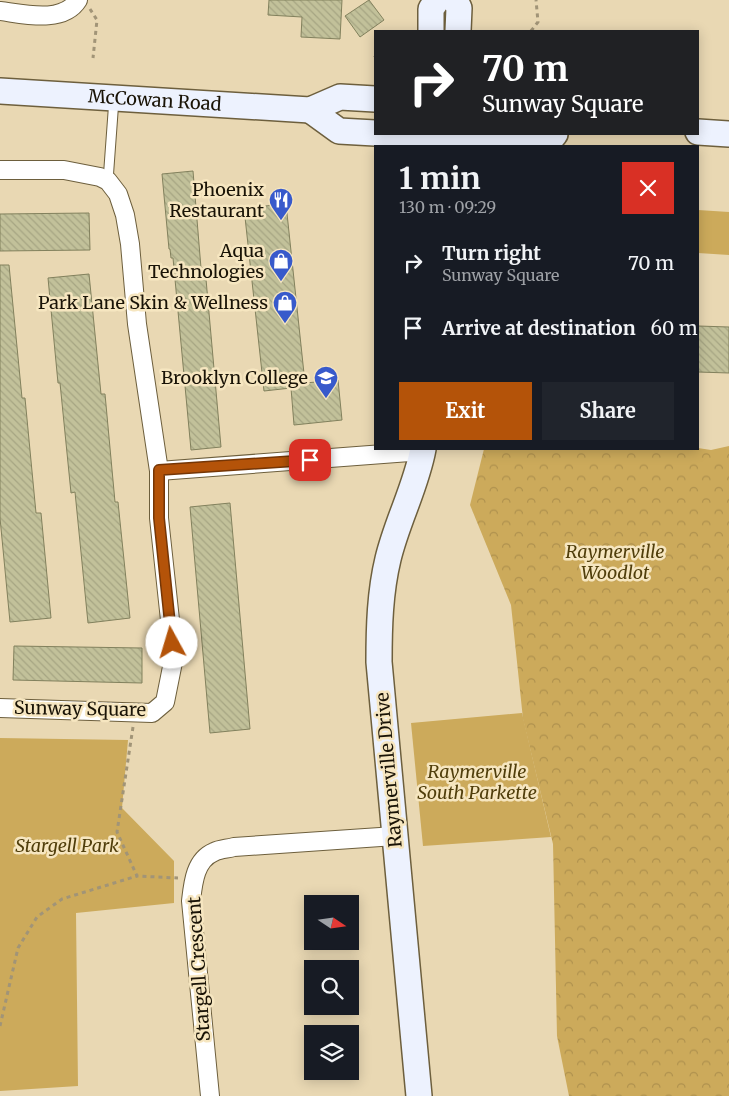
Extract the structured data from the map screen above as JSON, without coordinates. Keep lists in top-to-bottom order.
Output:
{
  "streets": {
    "street": [
      "McCowan Road",
      "Sunway Square",
      "Raymerville Drive",
      "Stargell Crescent"
    ]
  },
  "crossings": [
    ["Raymerville Drive", "Stargell Crescent"]
  ],
  "parks": ["Raymerville Woodlot", "Raymerville South Parkette", "Stargell Park"],
  "places": {
    "restaurant": ["Phoenix Restaurant"],
    "shop": ["Aqua Technologies", "Park Lane Skin & Wellness"],
    "school or university": ["Brooklyn College"]
  },
  "north": "right",
  "page": {
    "turn": ["70 m", "Sunway Square"],
    "heading": ["1 min", "130 m · 09:29"],
    "list": [
      {
        "name": "Turn right",
        "note": "Sunway Square",
        "value": "70 m"
      },
      {
        "name": "Arrive at destination",
        "value": "60 m"
      }
    ],
    "buttons": ["Exit", "Share"]
  }
}
